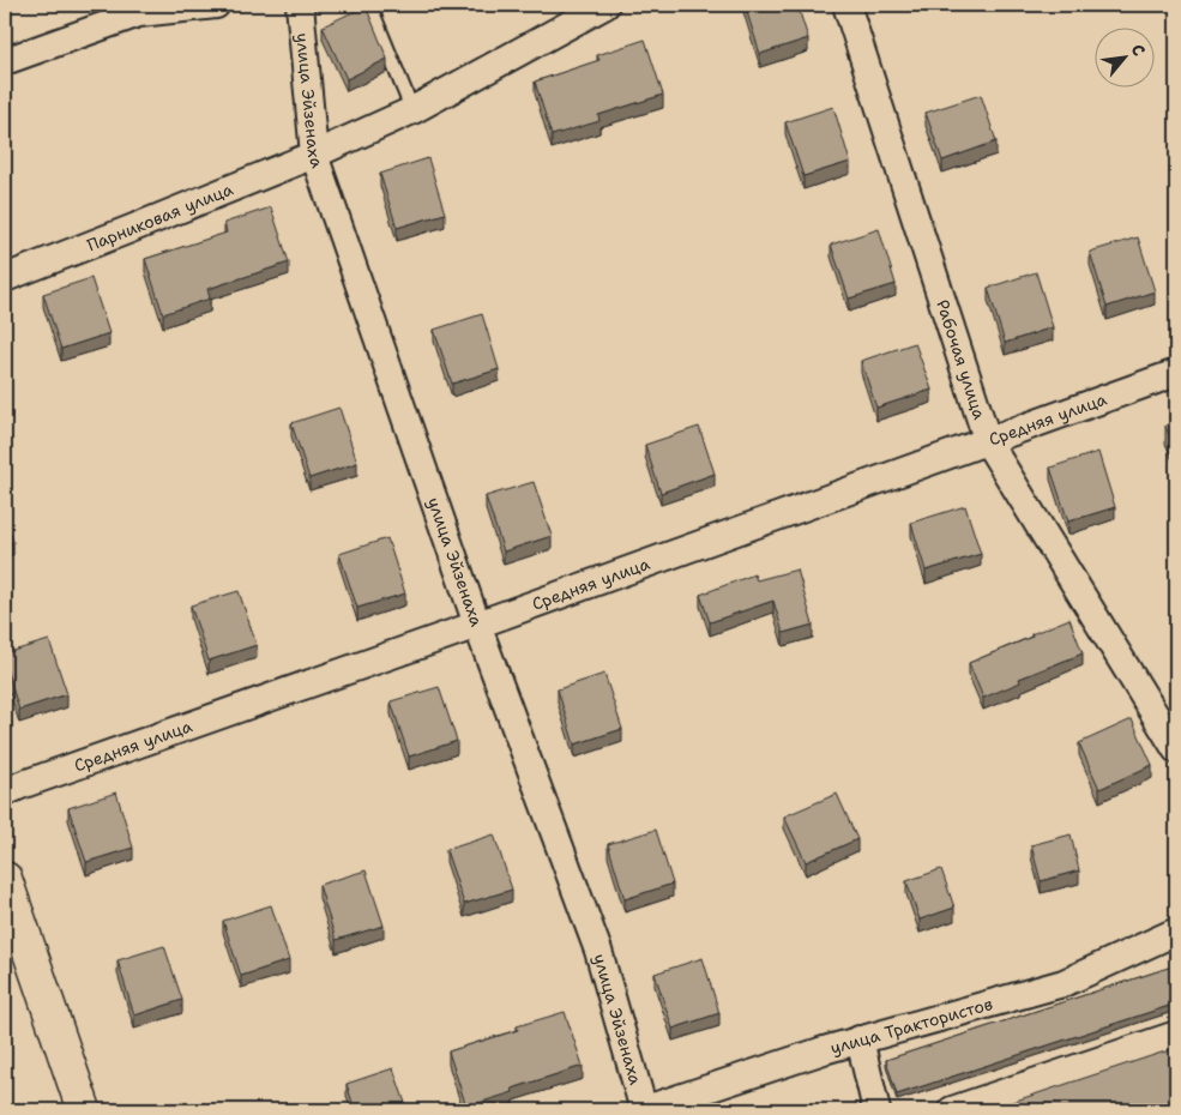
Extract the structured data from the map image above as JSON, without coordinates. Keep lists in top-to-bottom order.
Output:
{
  "streets": {
    "street": [
      "улица Эйзенаха",
      "Парниковая улица",
      "Рабочая улица",
      "Средняя улица",
      "улица Трактористов"
    ]
  },
  "crossings": [
    ["улица Эйзенаха", "Парниковая улица"],
    ["улица Эйзенаха", "Средняя улица"],
    ["улица Эйзенаха", "улица Трактористов"],
    ["Рабочая улица", "Средняя улица"]
  ],
  "north": "top right"
}
